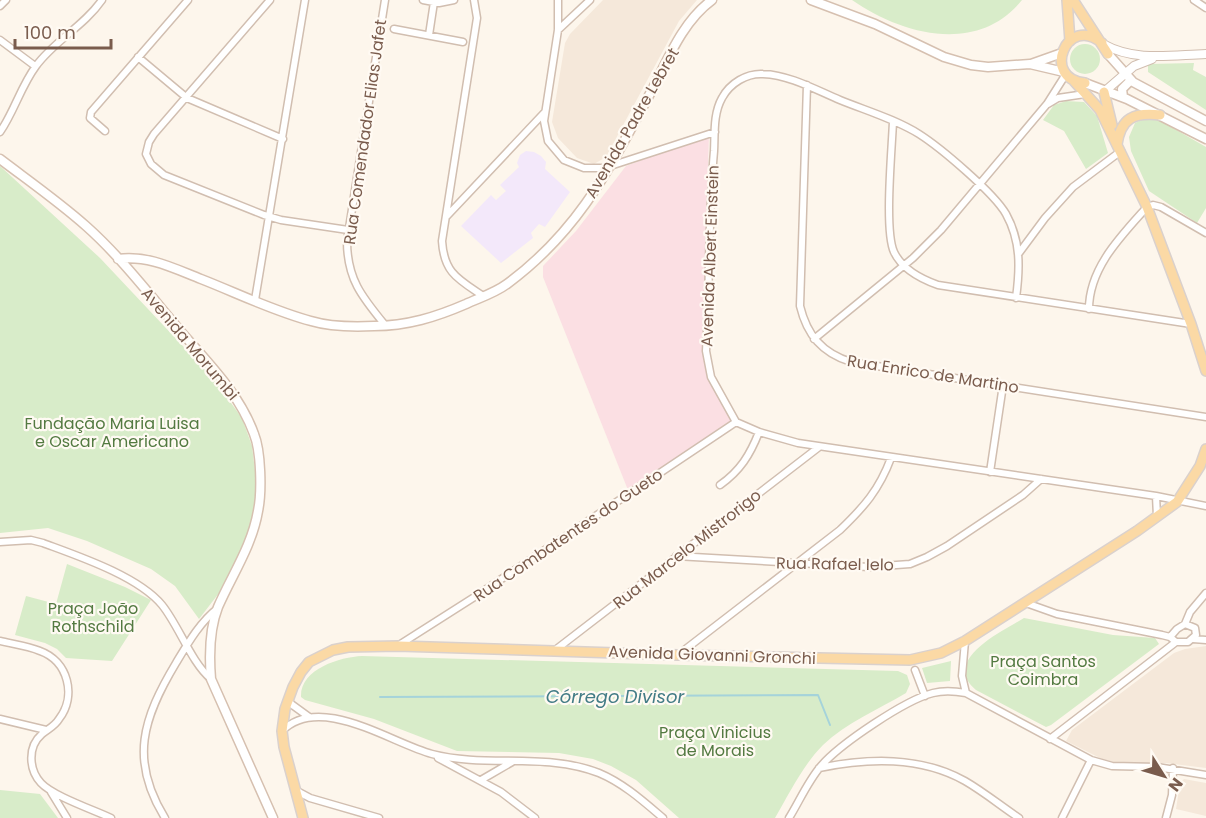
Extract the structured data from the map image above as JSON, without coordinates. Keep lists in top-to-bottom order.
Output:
{
  "streets": {
    "main road": ["Avenida Padre Lebret", "Avenida Morumbi", "Avenida Giovanni Gronchi"],
    "street": [
      "Rua Comendador Elias Jafet",
      "Avenida Albert Einstein",
      "Rua Enrico de Martino",
      "Rua Combatentes do Gueto",
      "Rua Marcelo Mistrorigo",
      "Rua Rafael Ielo"
    ]
  },
  "crossings": [
    ["Avenida Padre Lebret", "Rua Comendador Elias Jafet"],
    ["Avenida Padre Lebret", "Avenida Morumbi"],
    ["Avenida Albert Einstein", "Rua Enrico de Martino"],
    ["Avenida Albert Einstein", "Rua Combatentes do Gueto"],
    ["Rua Combatentes do Gueto", "Avenida Giovanni Gronchi"],
    ["Rua Marcelo Mistrorigo", "Rua Rafael Ielo"],
    ["Rua Marcelo Mistrorigo", "Avenida Giovanni Gronchi"]
  ],
  "water": ["Córrego Divisor"],
  "parks": [
    "Fundação Maria Luisa e Oscar Americano",
    "Praça João Rothschild",
    "Praça Santos Coimbra",
    "Praça Vinicius de Morais"
  ],
  "scale_bar": "100 m",
  "north": "bottom right"
}
